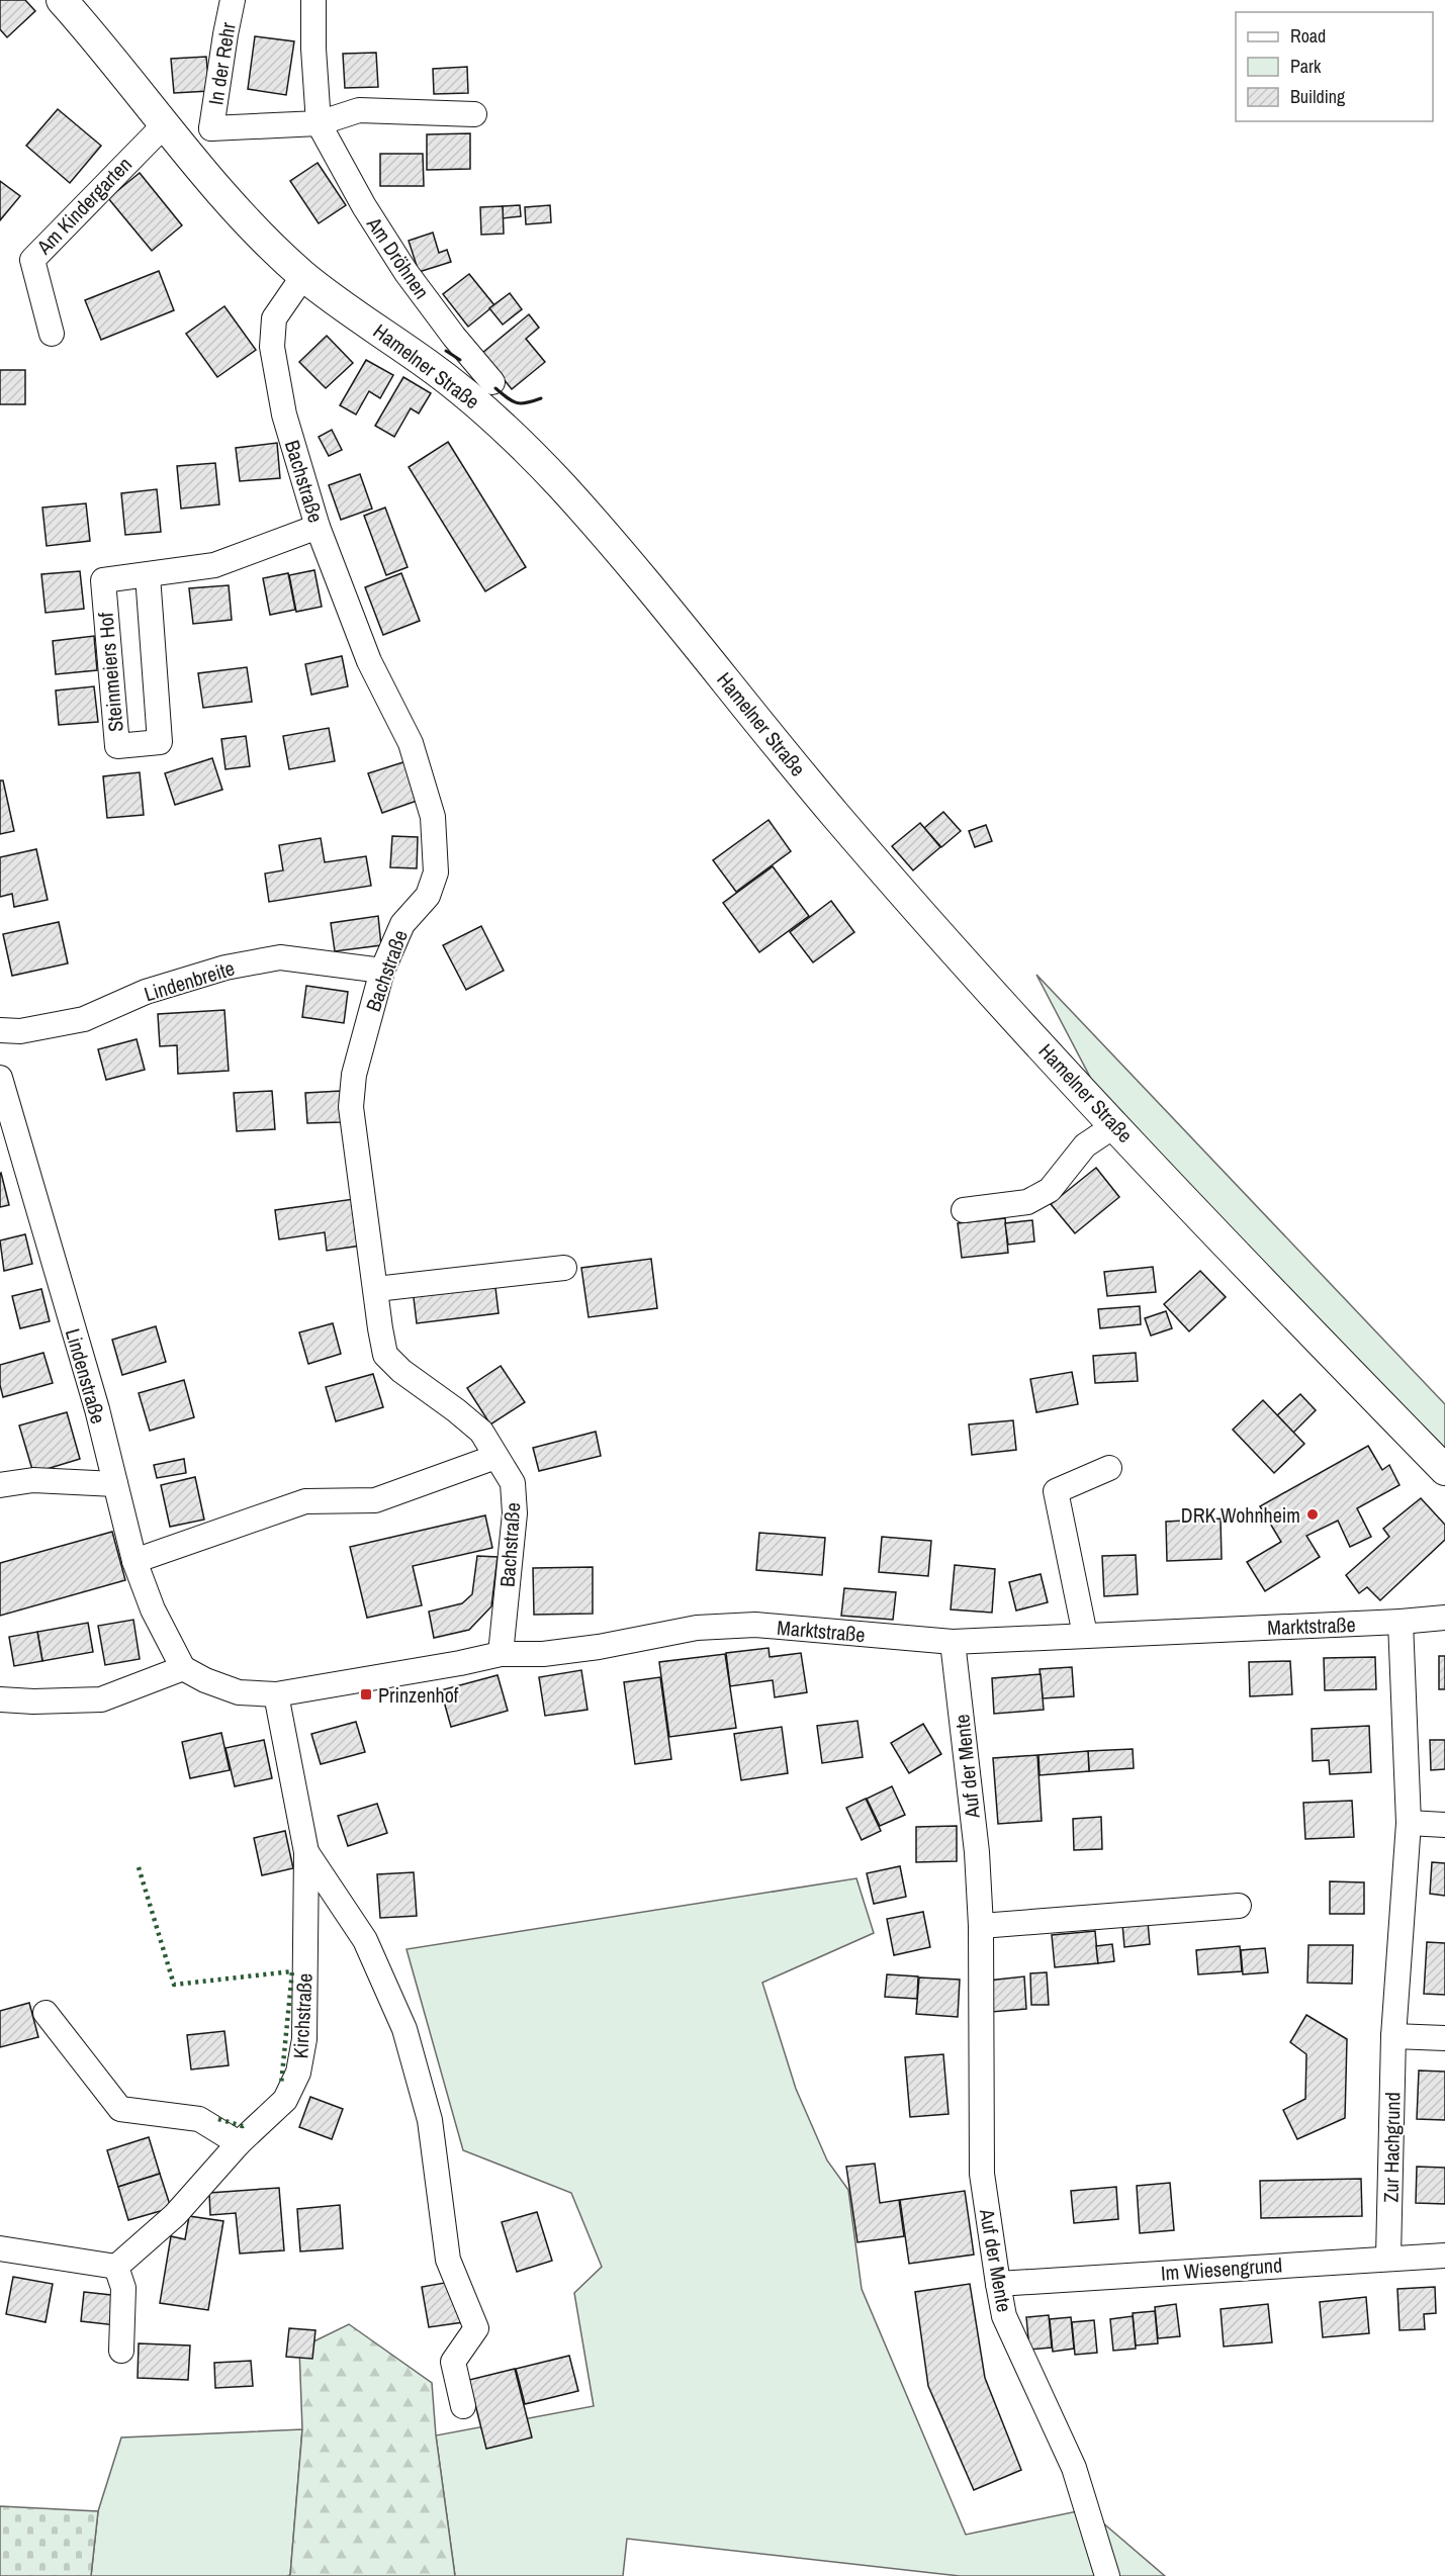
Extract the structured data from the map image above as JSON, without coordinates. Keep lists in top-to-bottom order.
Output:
{
  "streets": {
    "main road": ["Hamelner Straße"],
    "street": [
      "In der Rehr",
      "Am Kindergarten",
      "Am Dröhnen",
      "Bachstraße",
      "Steinmeiers Hof",
      "Lindenbreite",
      "Lindenstraße",
      "Marktstraße",
      "Auf der Mente",
      "Kirchstraße",
      "Zur Hachgrund",
      "Im Wiesengrund"
    ]
  },
  "crossings": [
    ["Am Kindergarten", "Hamelner Straße"],
    ["Hamelner Straße", "Bachstraße"],
    ["Bachstraße", "Steinmeiers Hof"],
    ["Bachstraße", "Lindenbreite"],
    ["Bachstraße", "Marktstraße"],
    ["Lindenstraße", "Marktstraße"],
    ["Marktstraße", "Auf der Mente"],
    ["Marktstraße", "Kirchstraße"],
    ["Marktstraße", "Zur Hachgrund"],
    ["Auf der Mente", "Im Wiesengrund"],
    ["Zur Hachgrund", "Im Wiesengrund"]
  ],
  "places": {
    "other": ["DRK Wohnheim"],
    "transit": ["Prinzenhof"]
  },
  "legend": ["Road", "Park", "Building"]
}
